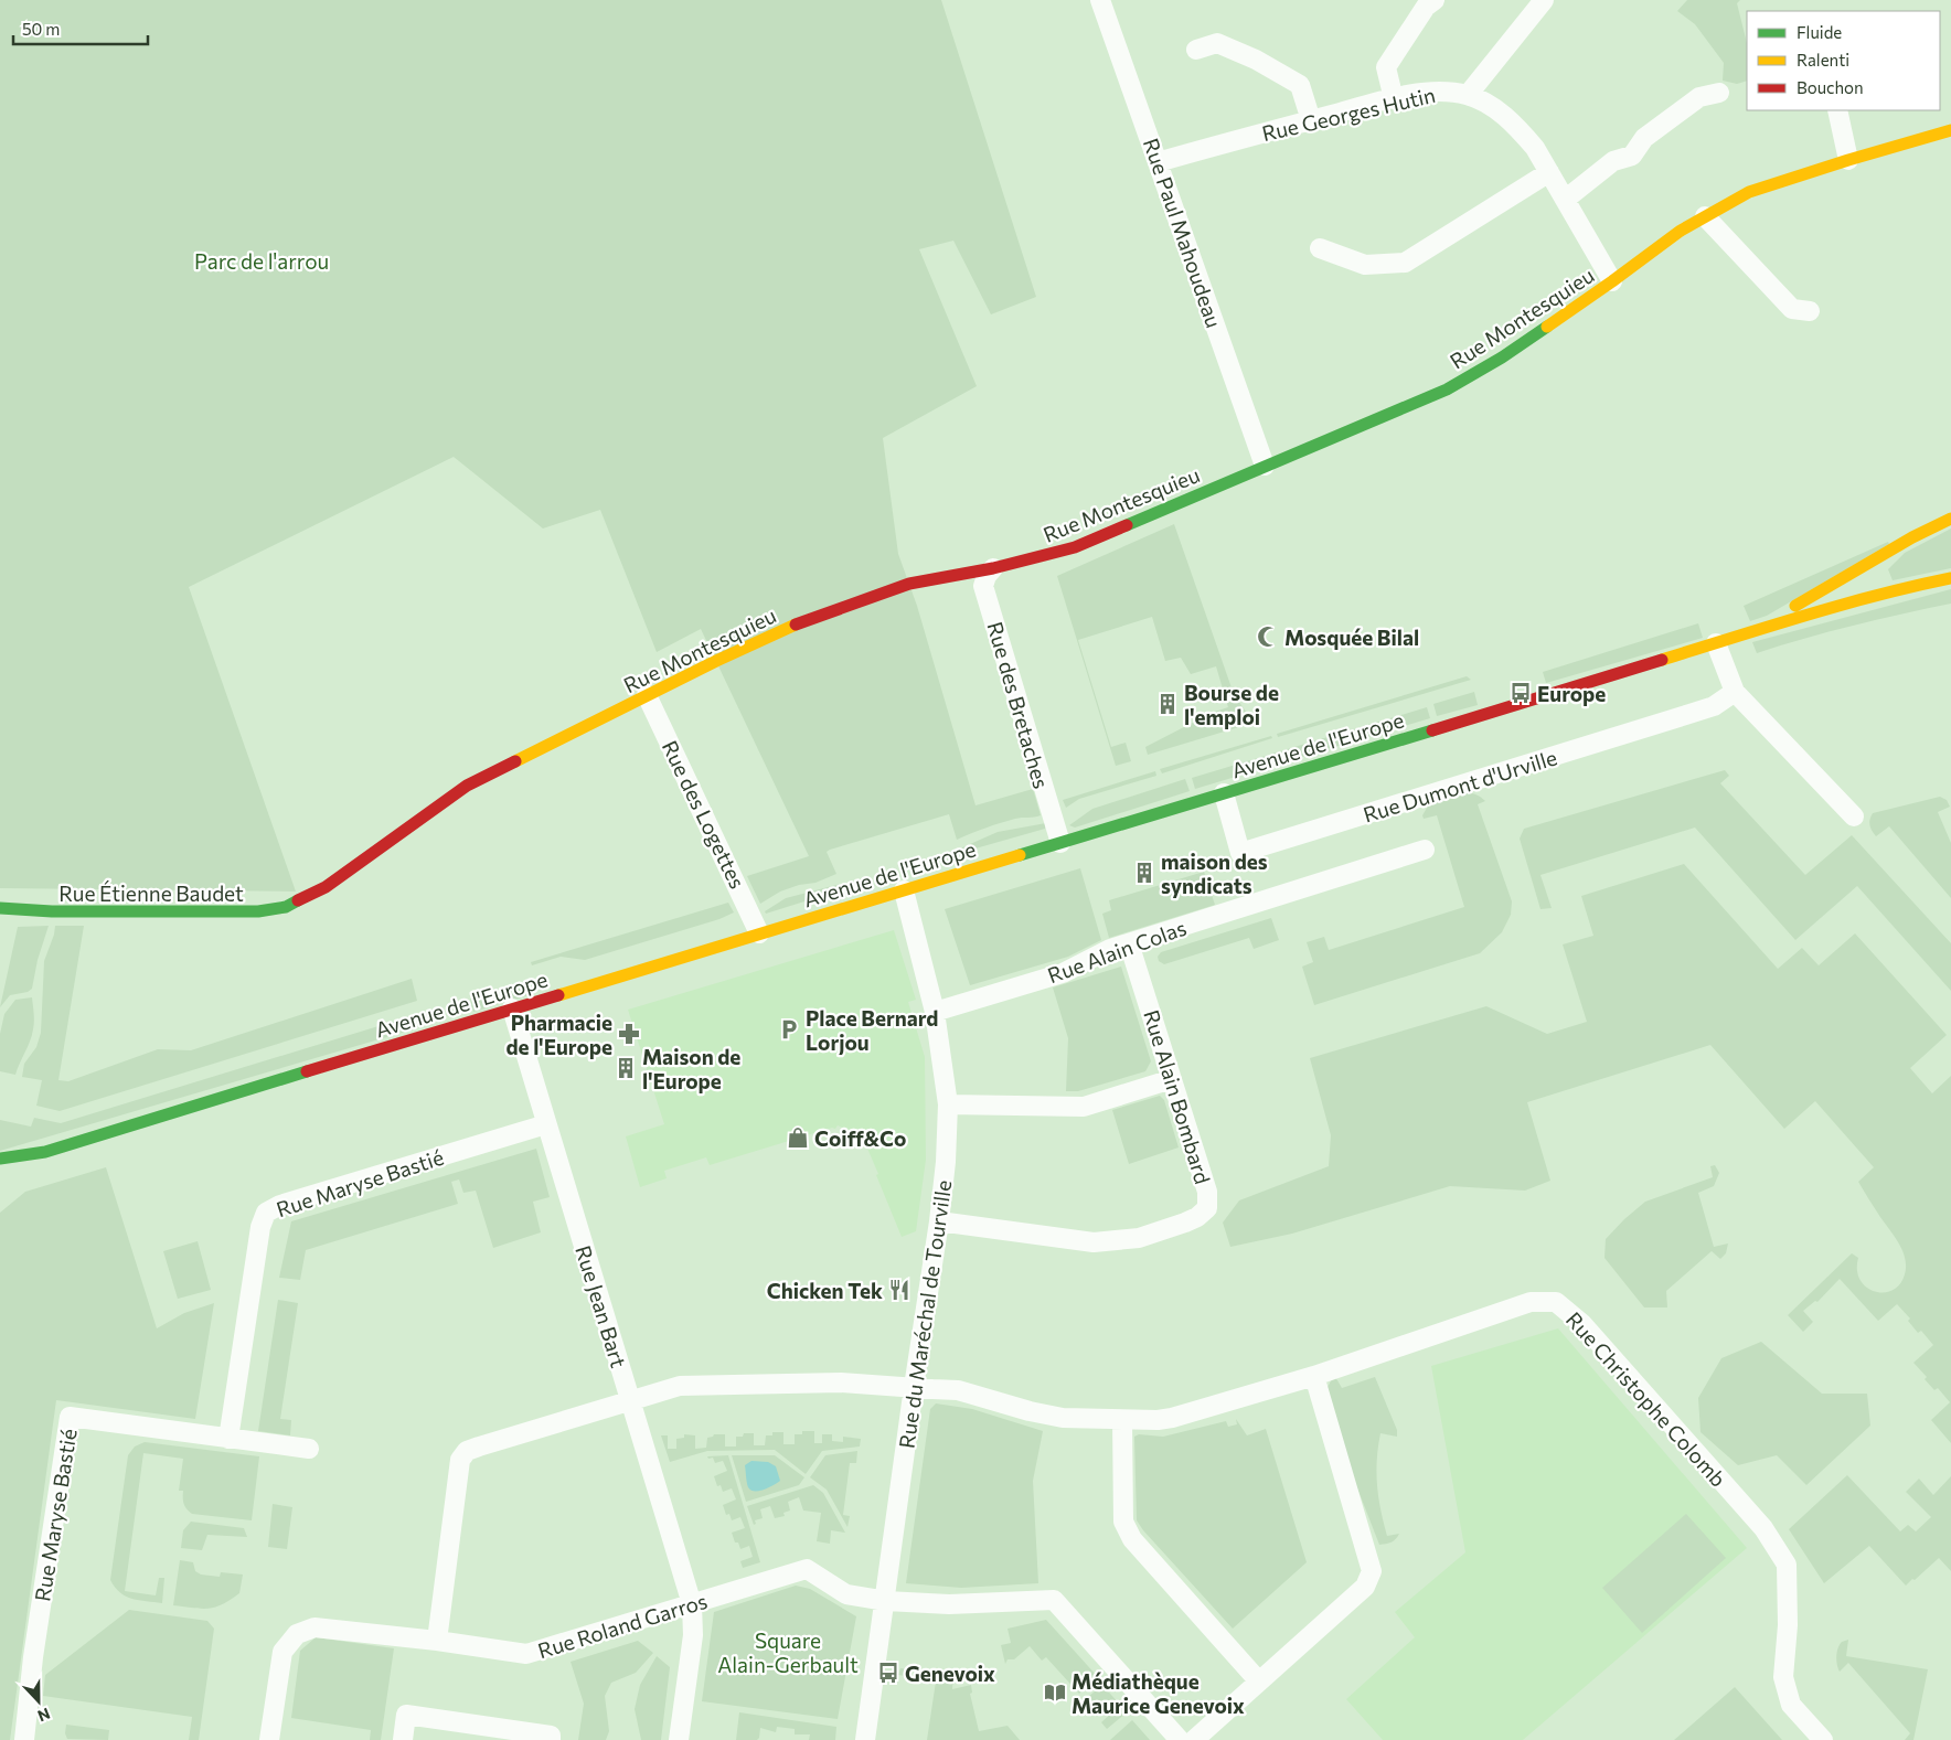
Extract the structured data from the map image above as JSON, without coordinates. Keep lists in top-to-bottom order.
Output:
{
  "streets": {
    "street": [
      "Rue Georges Hutin",
      "Rue Paul Mahoudeau",
      "Rue Montesquieu",
      "Rue des Bretaches",
      "Avenue de l'Europe",
      "Rue Dumont d'Urville",
      "Rue des Logettes",
      "Rue Étienne Baudet",
      "Rue Alain Colas",
      "Rue Alain Bombard",
      "Rue Maryse Bastié",
      "Rue Jean Bart",
      "Rue du Maréchal de Tourville",
      "Rue Christophe Colomb",
      "Rue Roland Garros"
    ]
  },
  "crossings": [
    ["Rue Georges Hutin", "Rue Paul Mahoudeau"],
    ["Rue Georges Hutin", "Rue Montesquieu"],
    ["Rue Paul Mahoudeau", "Rue Montesquieu"],
    ["Rue Montesquieu", "Rue des Bretaches"],
    ["Rue Montesquieu", "Rue des Logettes"],
    ["Rue Montesquieu", "Rue Étienne Baudet"],
    ["Rue des Bretaches", "Avenue de l'Europe"],
    ["Avenue de l'Europe", "Rue Dumont d'Urville"],
    ["Avenue de l'Europe", "Rue des Logettes"],
    ["Avenue de l'Europe", "Rue Jean Bart"],
    ["Avenue de l'Europe", "Rue du Maréchal de Tourville"],
    ["Rue Alain Colas", "Rue Alain Bombard"],
    ["Rue Alain Colas", "Rue du Maréchal de Tourville"],
    ["Rue Alain Bombard", "Rue du Maréchal de Tourville"],
    ["Rue Maryse Bastié", "Rue Jean Bart"],
    ["Rue Jean Bart", "Rue Christophe Colomb"],
    ["Rue Jean Bart", "Rue Roland Garros"],
    ["Rue du Maréchal de Tourville", "Rue Christophe Colomb"],
    ["Rue du Maréchal de Tourville", "Rue Roland Garros"],
    ["Rue Christophe Colomb", "Rue Roland Garros"]
  ],
  "parks": ["Parc de l'arrou", "Square Alain-Gerbault"],
  "places": {
    "mosque": ["Mosquée Bilal"],
    "bus stop": ["Europe", "Genevoix"],
    "building": ["Bourse de l'emploi", "maison des syndicats", "Maison de l'Europe"],
    "parking": ["Place Bernard Lorjou"],
    "pharmacy": ["Pharmacie de l'Europe"],
    "shop": ["Coiff&Co"],
    "restaurant": ["Chicken Tek"],
    "library": ["Médiathèque Maurice Genevoix"]
  },
  "legend": ["Fluide", "Ralenti", "Bouchon"],
  "scale_bar": "50 m",
  "north": "bottom"
}
